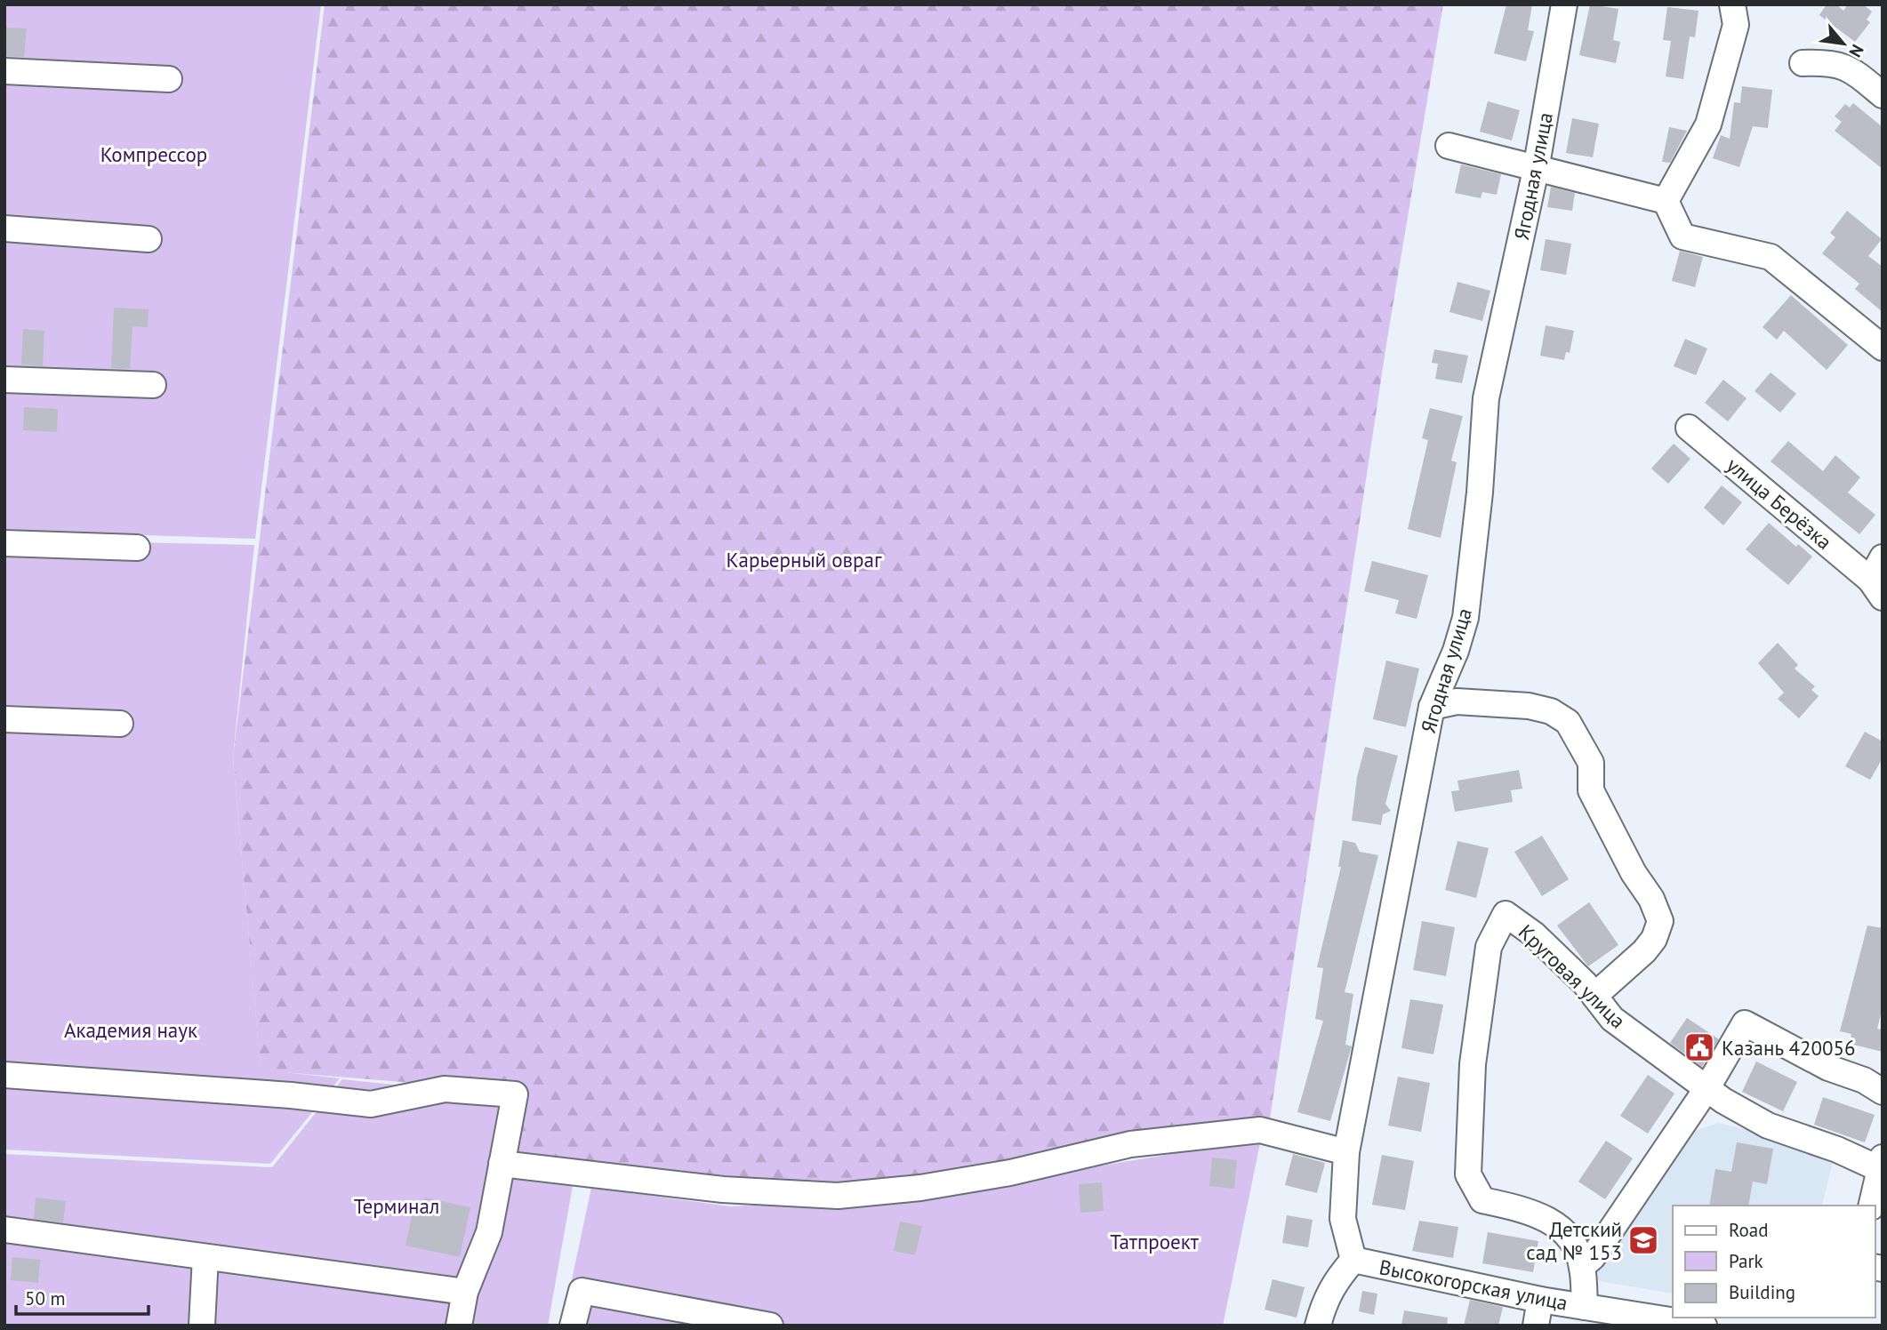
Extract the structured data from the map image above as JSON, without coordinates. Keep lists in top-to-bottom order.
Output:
{
  "streets": {
    "street": [
      "Ягодная улица",
      "улица Берёзка",
      "Круговая улица",
      "Высокогорская улица"
    ]
  },
  "crossings": [
    ["Ягодная улица", "Высокогорская улица"],
    ["Круговая улица", "Высокогорская улица"]
  ],
  "parks": [
    "Компрессор",
    "Карьерный овраг",
    "Академия наук",
    "Терминал",
    "Татпроект"
  ],
  "places": {
    "public building": ["Казань 420056"],
    "school or university": ["Детский сад № 153"]
  },
  "legend": ["Road", "Park", "Building"],
  "scale_bar": "50 m",
  "north": "bottom right"
}
